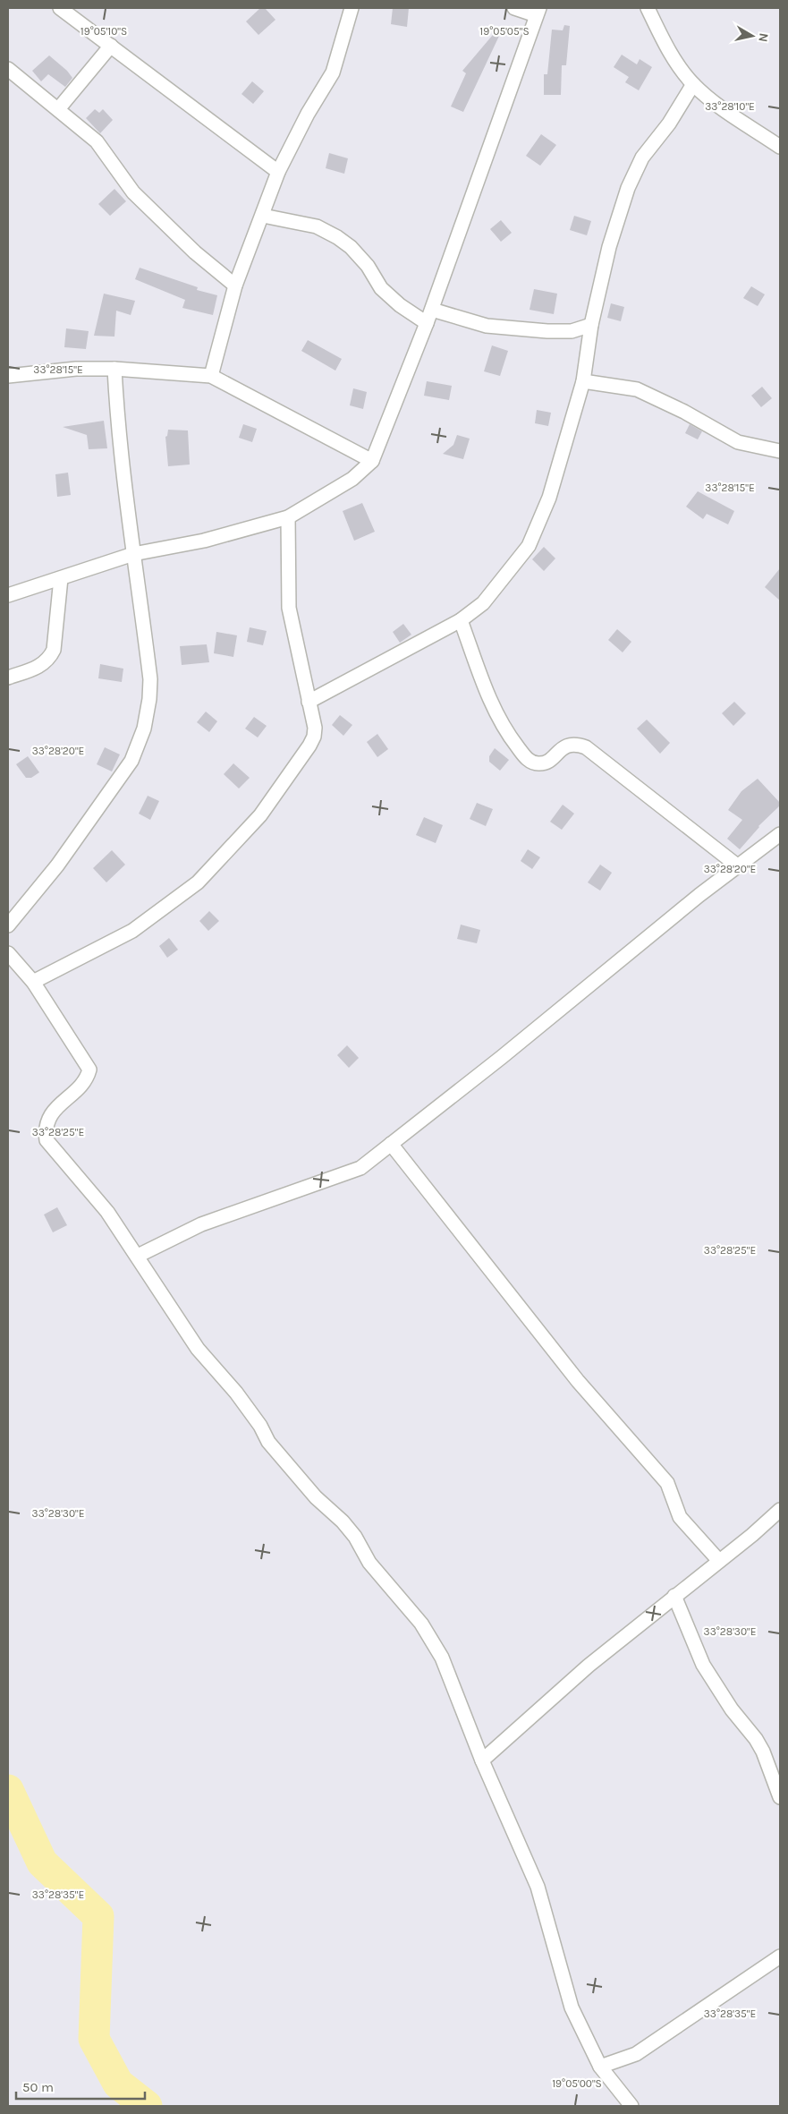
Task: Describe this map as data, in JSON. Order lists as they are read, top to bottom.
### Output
{
  "scale_bar": "50 m",
  "north": "right",
  "coordinates": [
    "19°05'10\"S",
    "19°05'05\"S",
    "33°28'10\"E",
    "33°28'15\"E",
    "33°28'20\"E",
    "33°28'25\"E",
    "33°28'30\"E",
    "33°28'35\"E",
    "19°05'00\"S"
  ]
}
